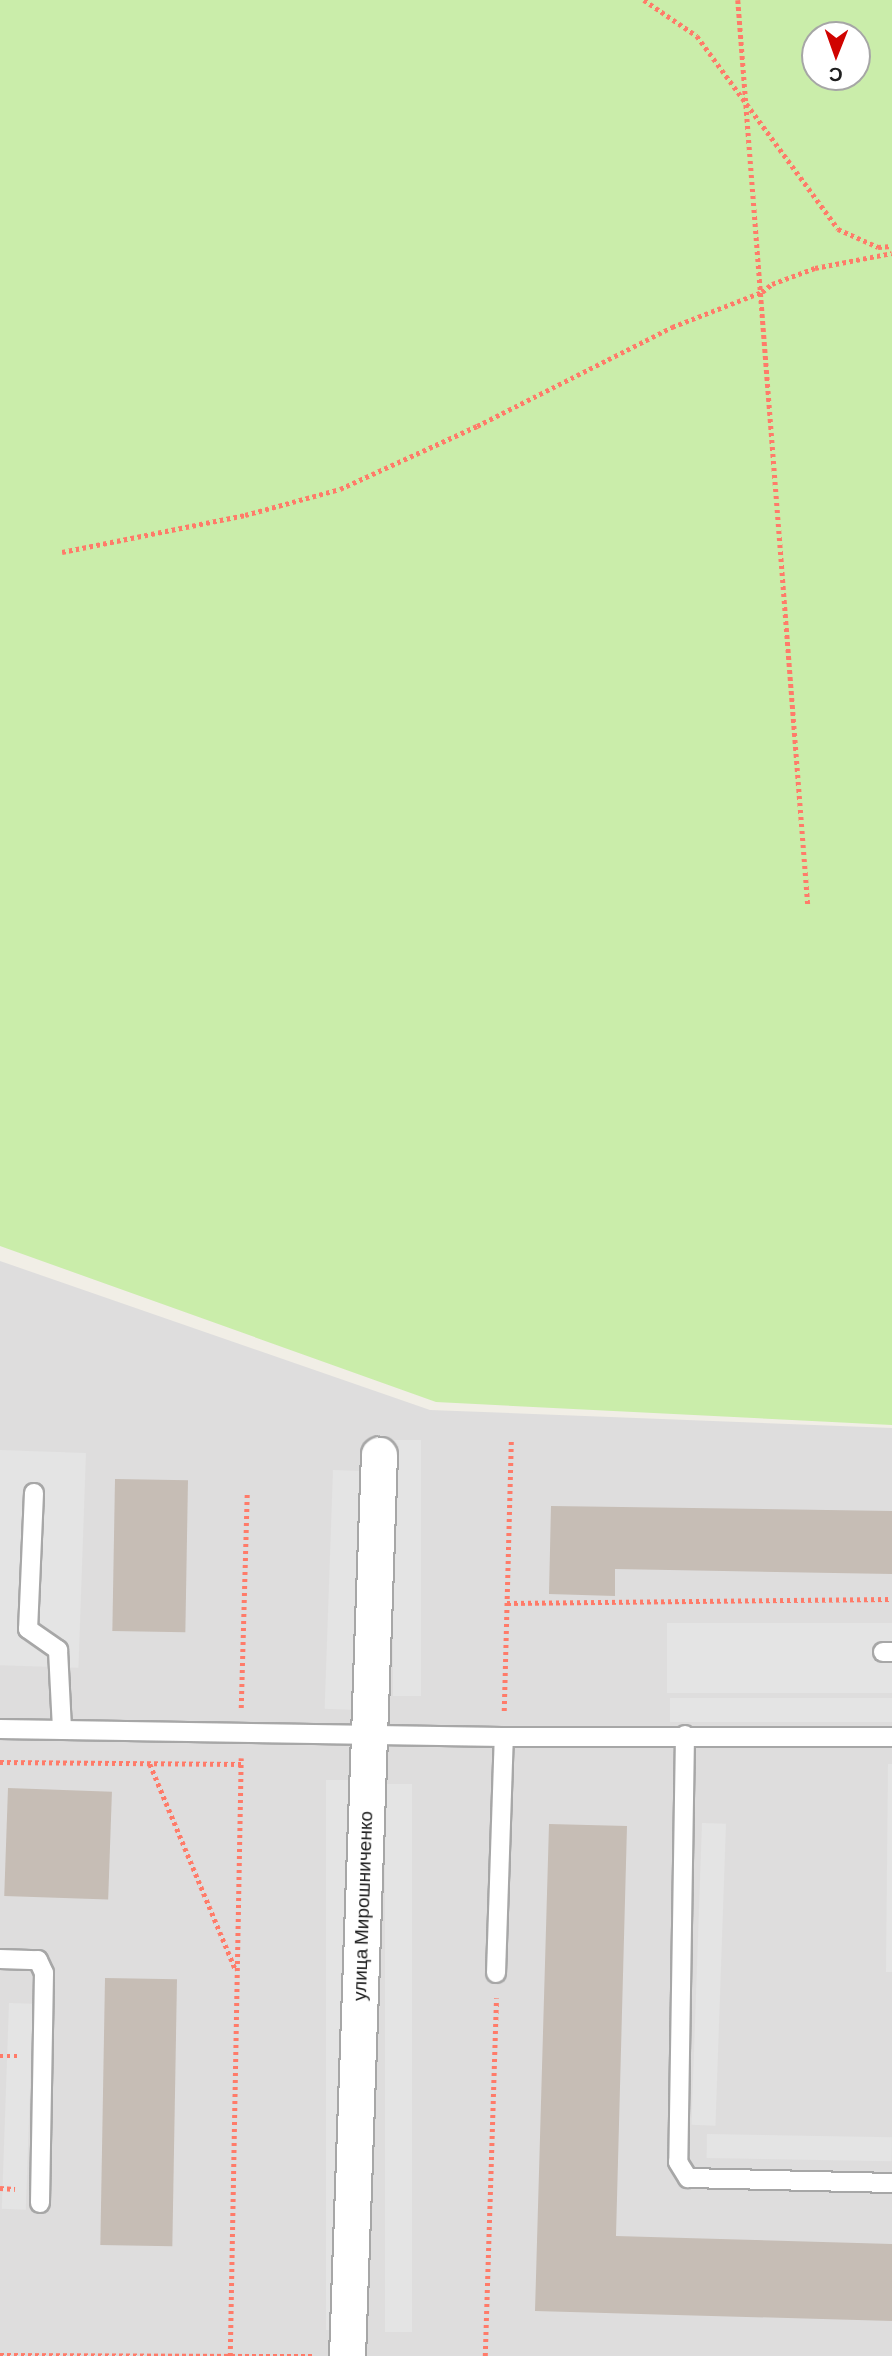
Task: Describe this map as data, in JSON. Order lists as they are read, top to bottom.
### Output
{
  "streets": {
    "street": ["улица Мирошниченко"]
  },
  "north": "bottom"
}
